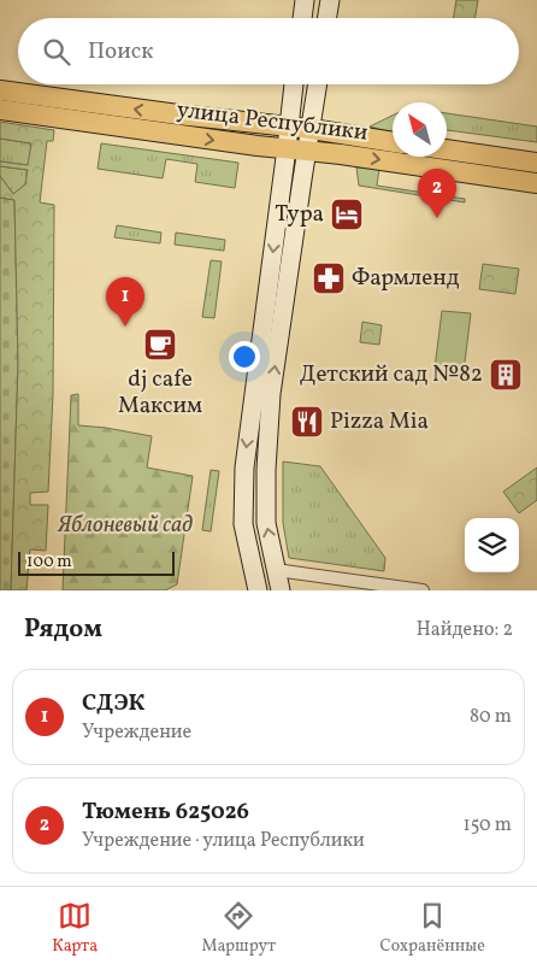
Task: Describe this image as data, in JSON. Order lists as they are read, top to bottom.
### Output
{
  "streets": {
    "main road": ["улица Республики"]
  },
  "parks": ["Яблоневый сад"],
  "places": {
    "hotel": ["Тура"],
    "pharmacy": ["Фармленд"],
    "cafe": ["dj cafe Максим"],
    "building": ["Детский сад №82"],
    "restaurant": ["Pizza Mia"]
  },
  "scale_bar": "100 m",
  "north": "top left",
  "page": {
    "search": "Поиск",
    "pins": ["2", "1"],
    "scale": "100 m",
    "heading": ["Рядом", "Найдено: 2"],
    "list": [
      {
        "mark": "1",
        "name": "СДЭК",
        "note": "Учреждение",
        "value": "80 m"
      },
      {
        "mark": "2",
        "name": "Тюмень 625026",
        "note": "Учреждение · улица Республики",
        "value": "150 m"
      }
    ],
    "nav": ["Карта", "Маршрут", "Сохранённые"]
  }
}
